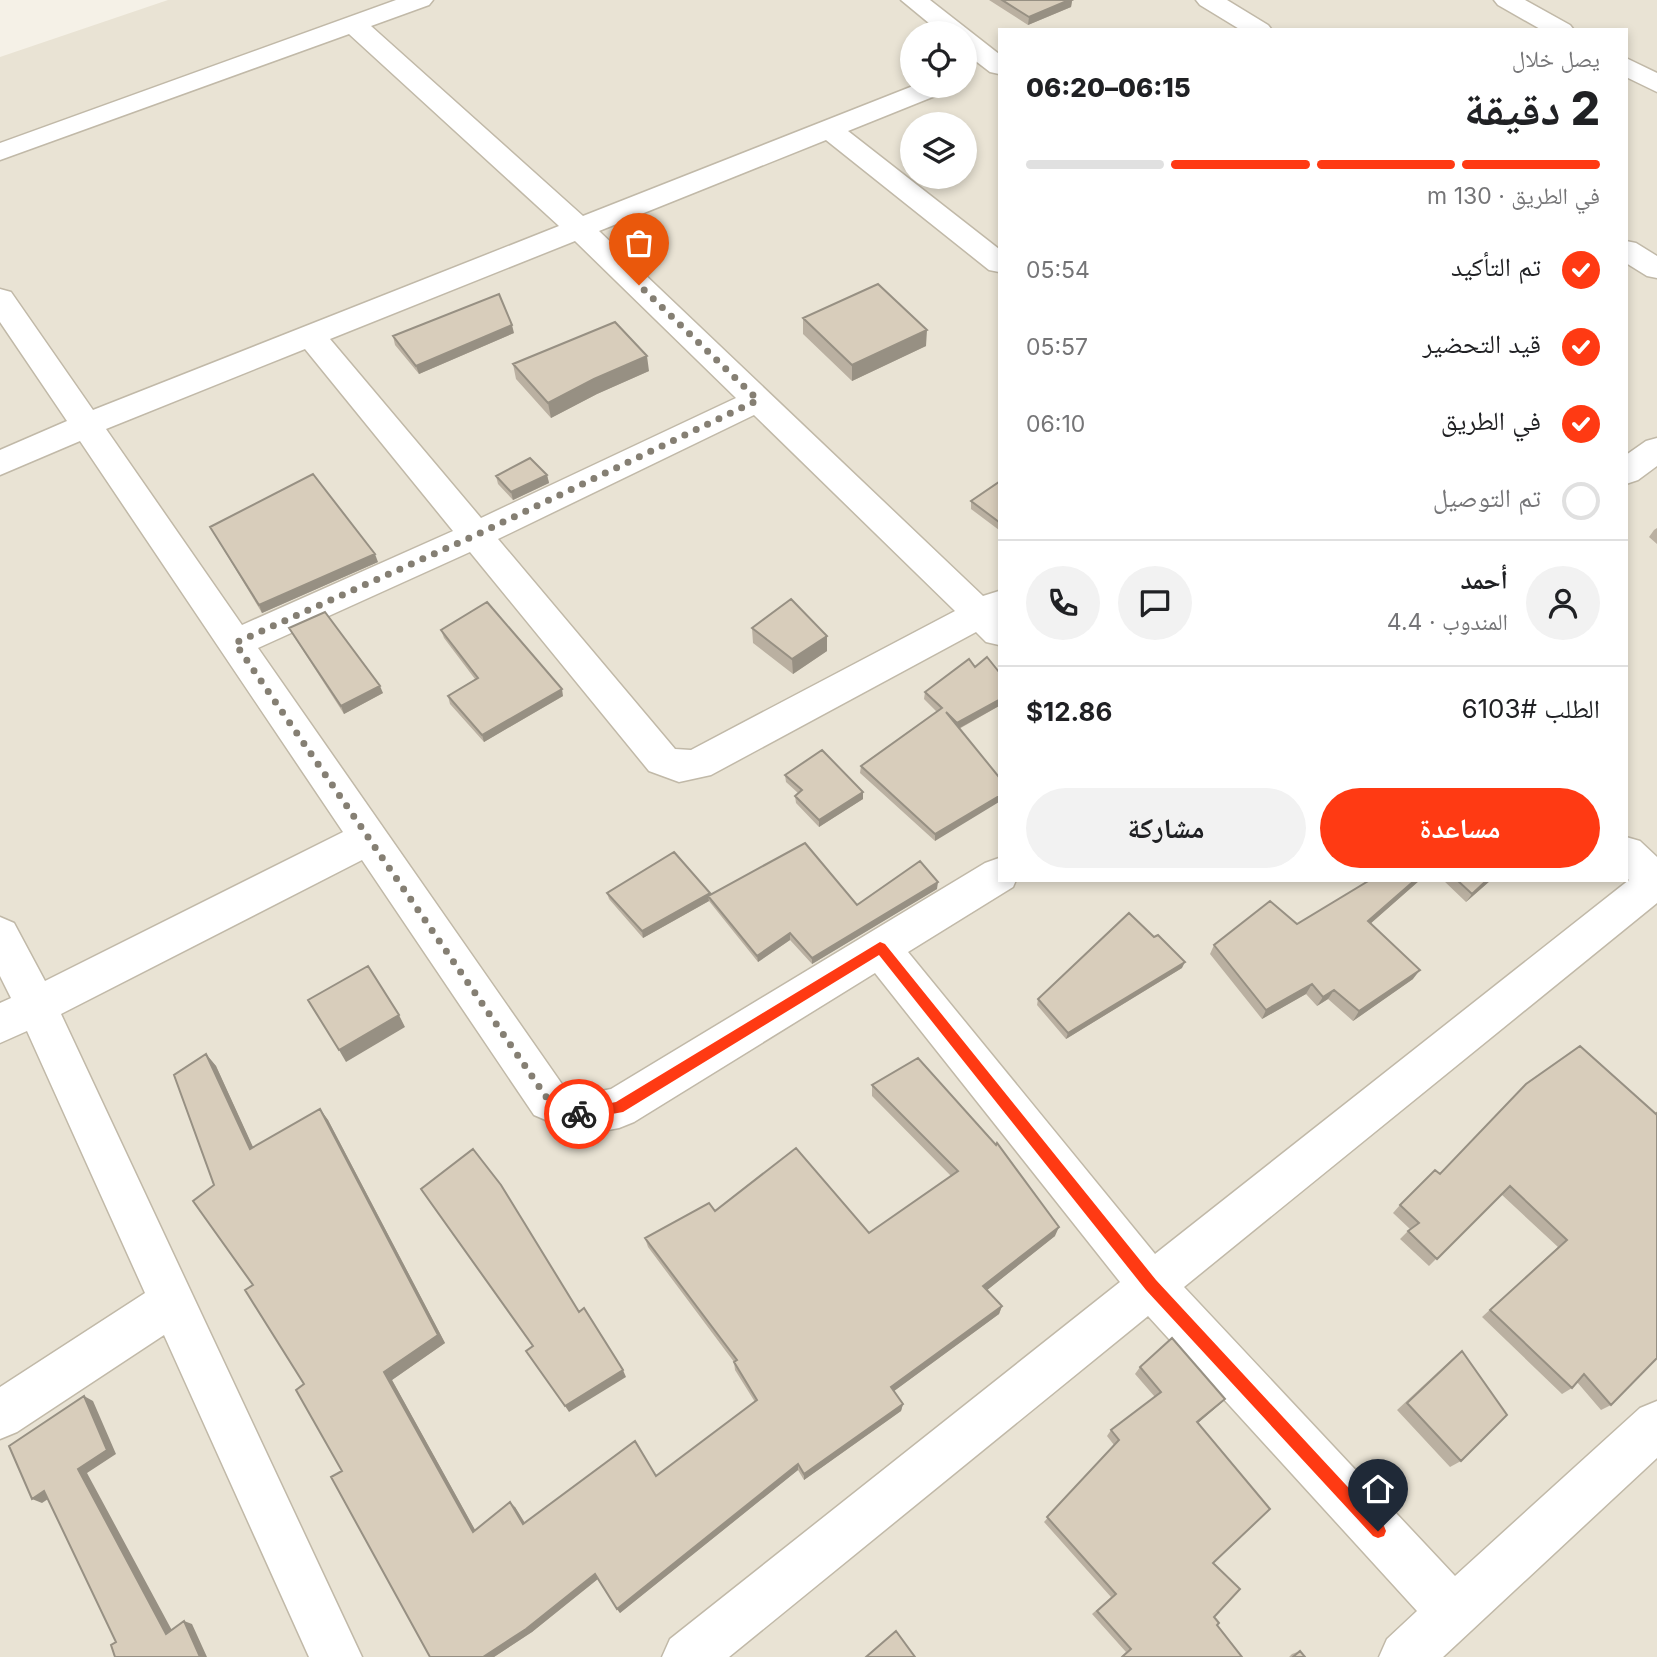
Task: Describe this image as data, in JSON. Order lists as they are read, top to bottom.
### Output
{
  "page": {
    "heading": ["2 دقيقة", "يصل خلال", "06:15–06:20"],
    "panel": [
      "أحمد",
      "المندوب · 4.4",
      "الطلب #6103",
      "$12.86"
    ],
    "bar": "في الطريق · 130 m",
    "list": [
      ["تم التأكيد", "05:54"],
      ["قيد التحضير", "05:57"],
      ["في الطريق", "06:10"],
      "تم التوصيل"
    ],
    "buttons": ["مساعدة", "مشاركة"]
  }
}
